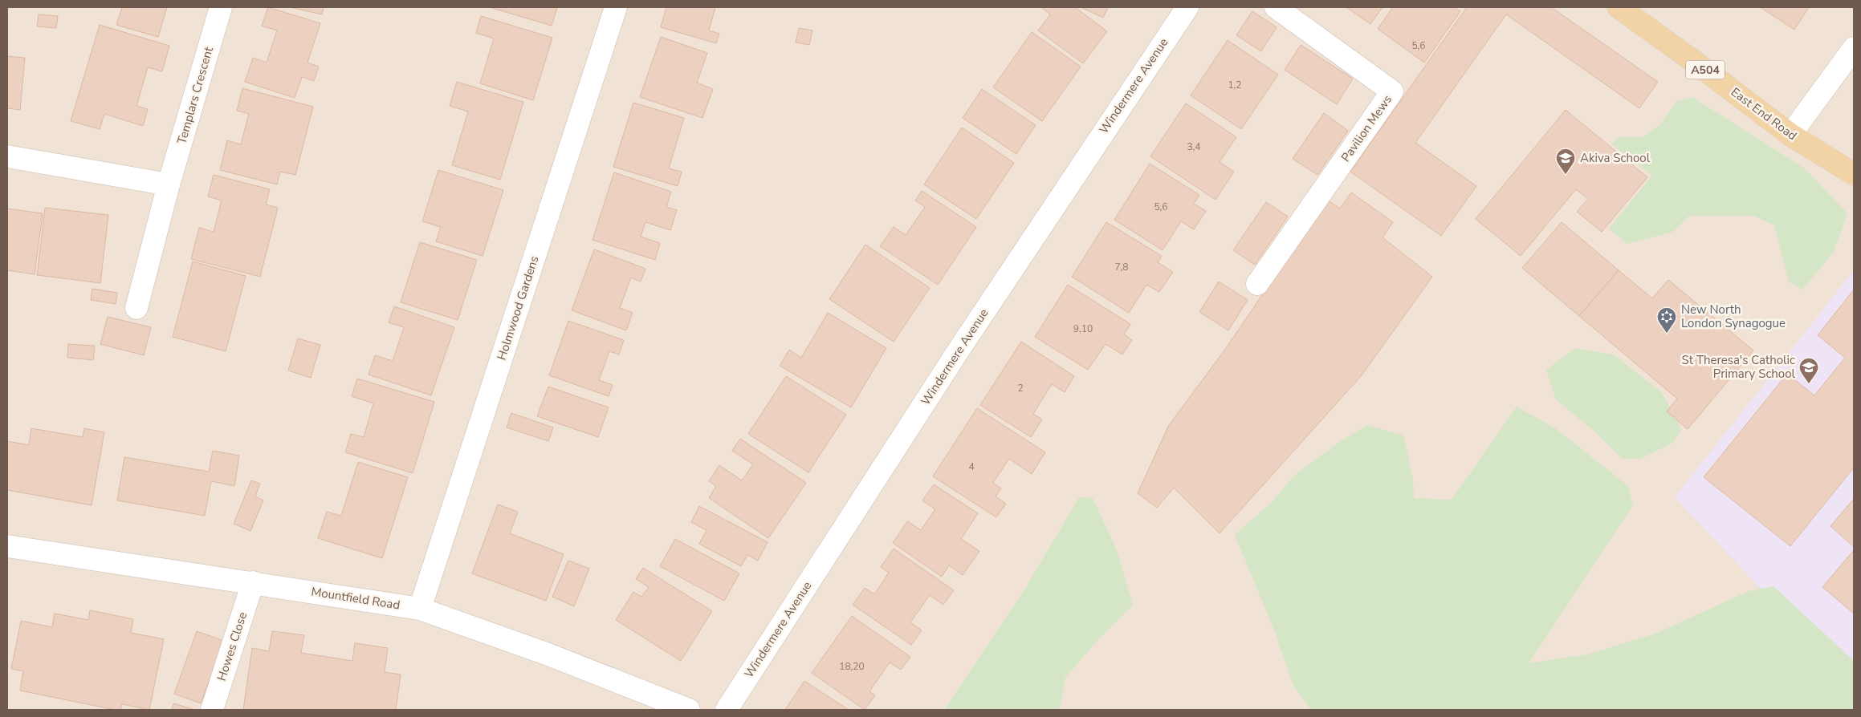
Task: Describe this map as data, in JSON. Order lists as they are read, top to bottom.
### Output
{
  "streets": {
    "main road": ["A504", "East End Road"],
    "street": [
      "Windermere Avenue",
      "Templars Crescent",
      "Pavilion Mews",
      "Holmwood Gardens",
      "Mountfield Road",
      "Howes Close"
    ]
  },
  "crossings": [
    ["Holmwood Gardens", "Mountfield Road"],
    ["Mountfield Road", "Howes Close"]
  ],
  "places": {
    "school or university": ["Akiva School", "St Theresa's Catholic Primary School"],
    "synagogue": ["New North London Synagogue"]
  },
  "house_numbers": [
    "5,6",
    "1,2",
    "3,4",
    "5,6",
    "7,8",
    "9,10",
    "2",
    "4",
    "18,20"
  ]
}
